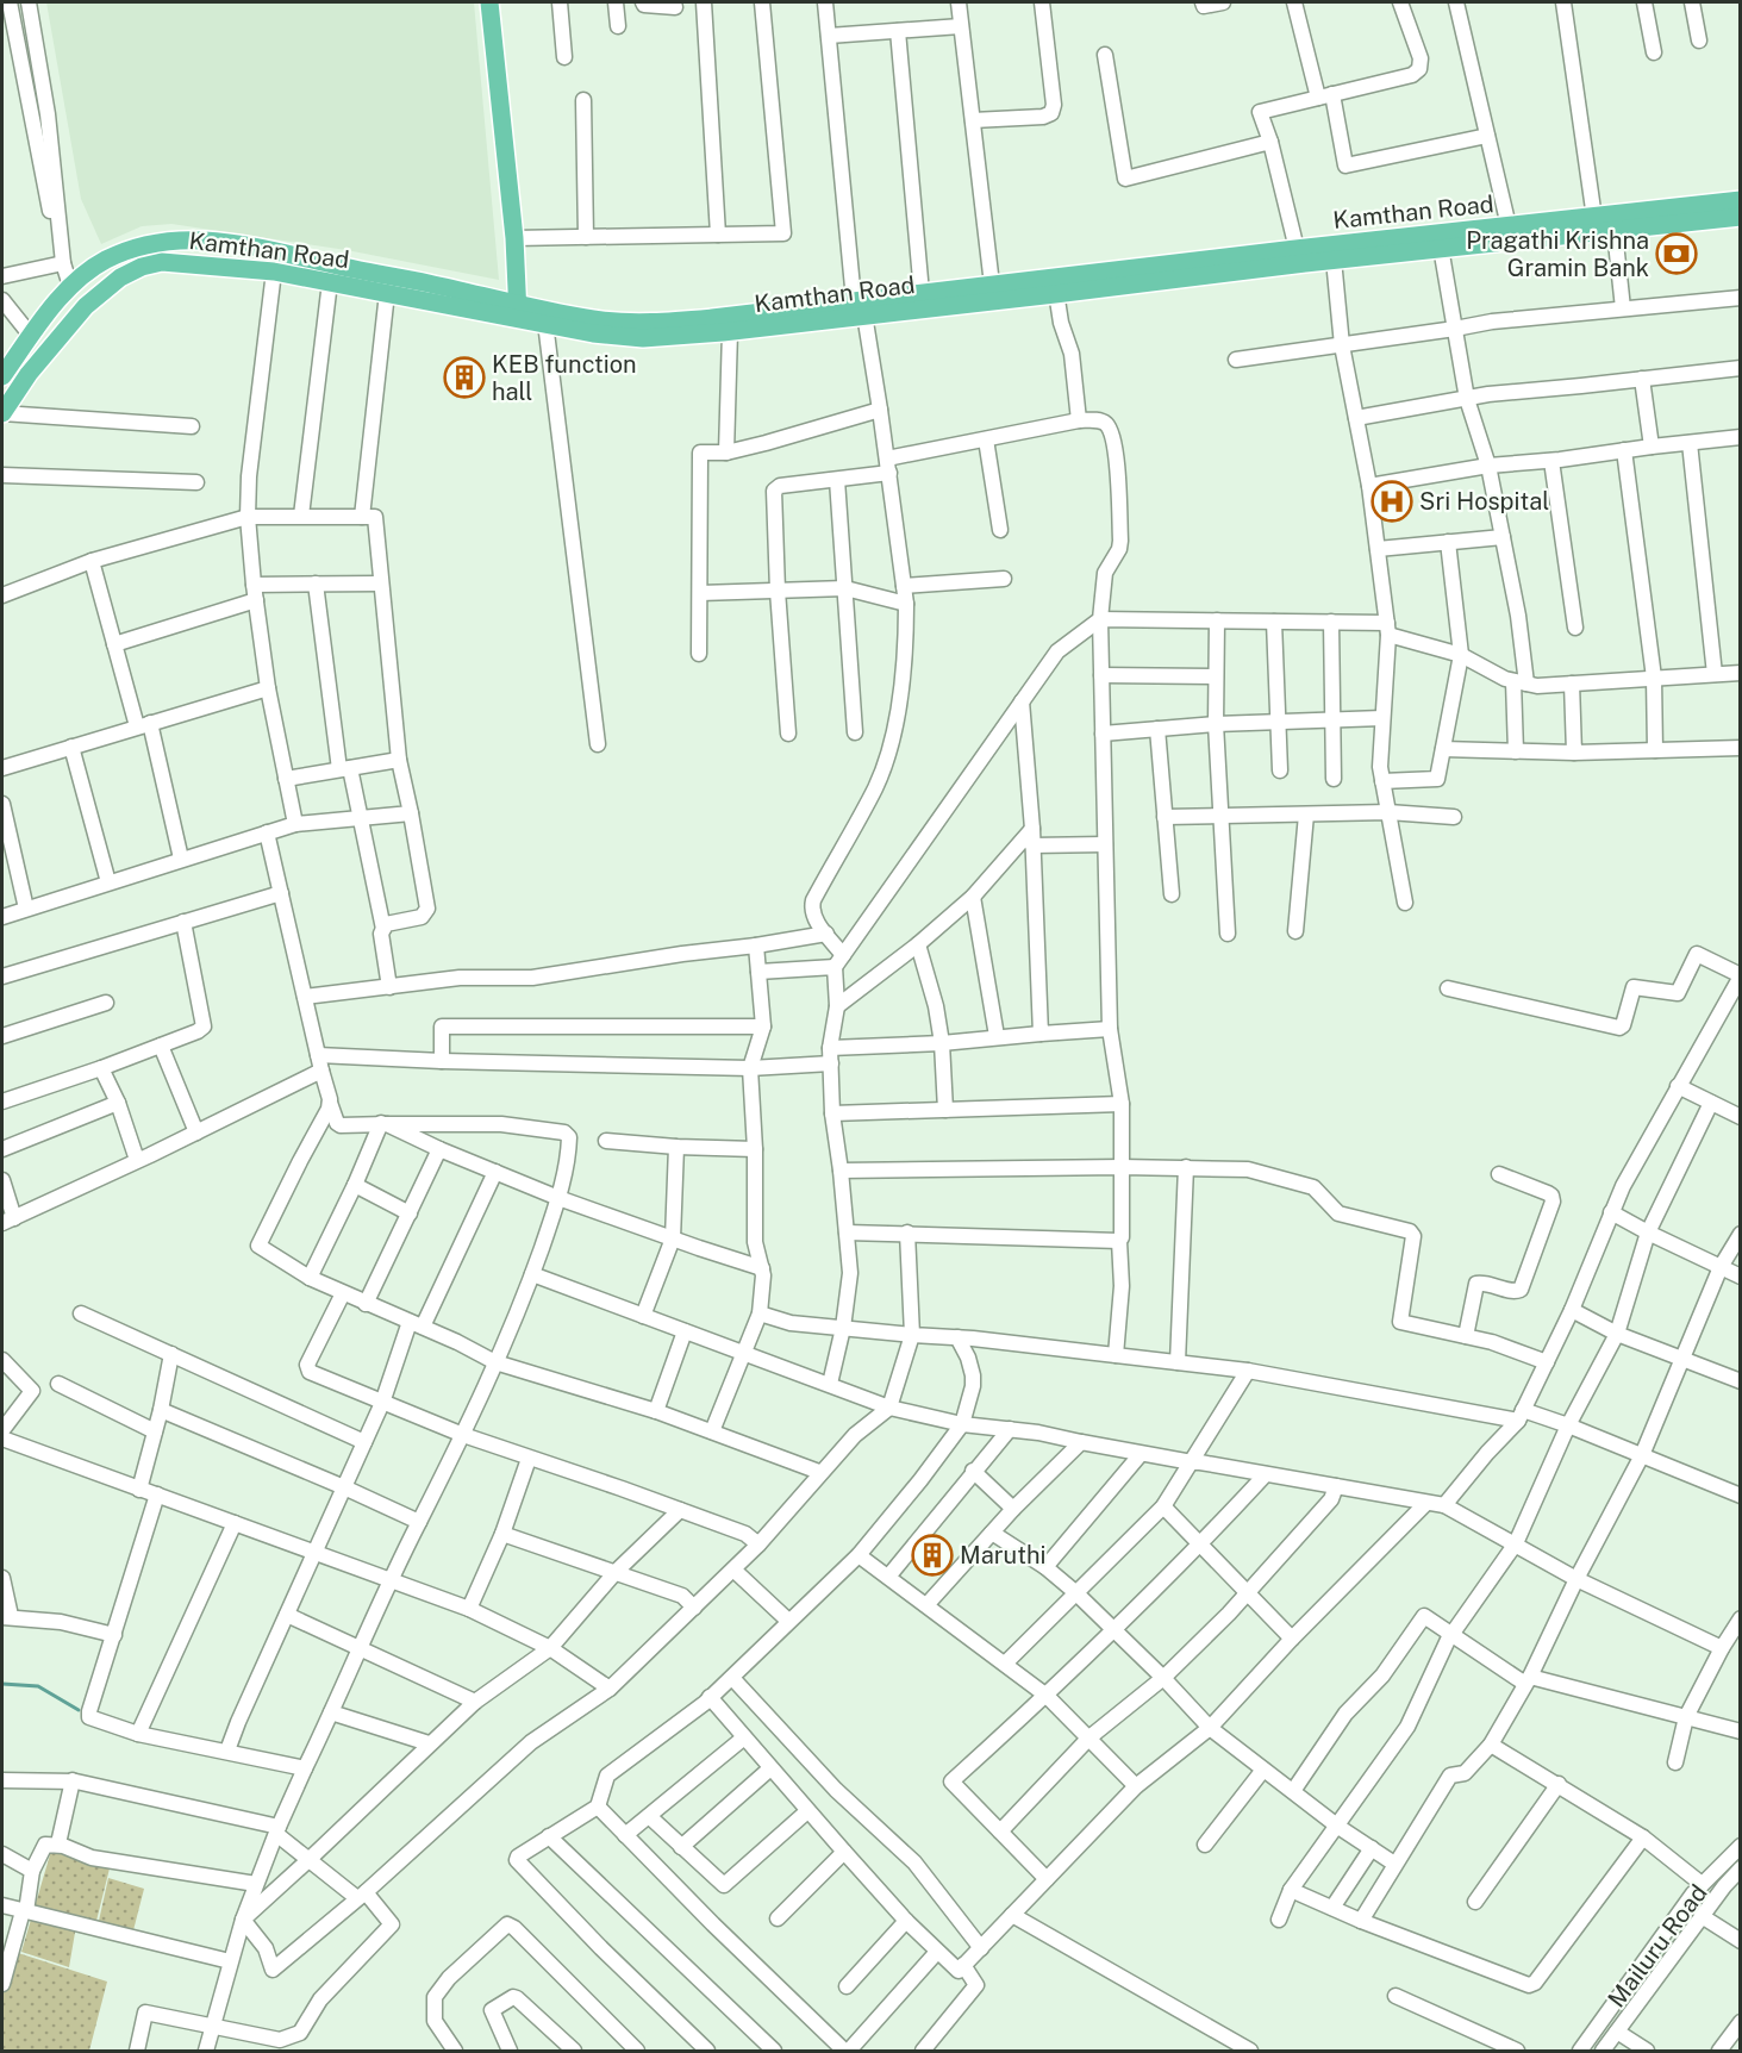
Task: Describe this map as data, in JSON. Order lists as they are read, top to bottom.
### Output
{
  "streets": {
    "main road": ["Kamthan Road"],
    "street": ["Mailuru Road"]
  },
  "places": {
    "bank": ["Pragathi Krishna Gramin Bank"],
    "building": ["KEB function hall", "Maruthi"],
    "hospital": ["Sri Hospital"]
  }
}
